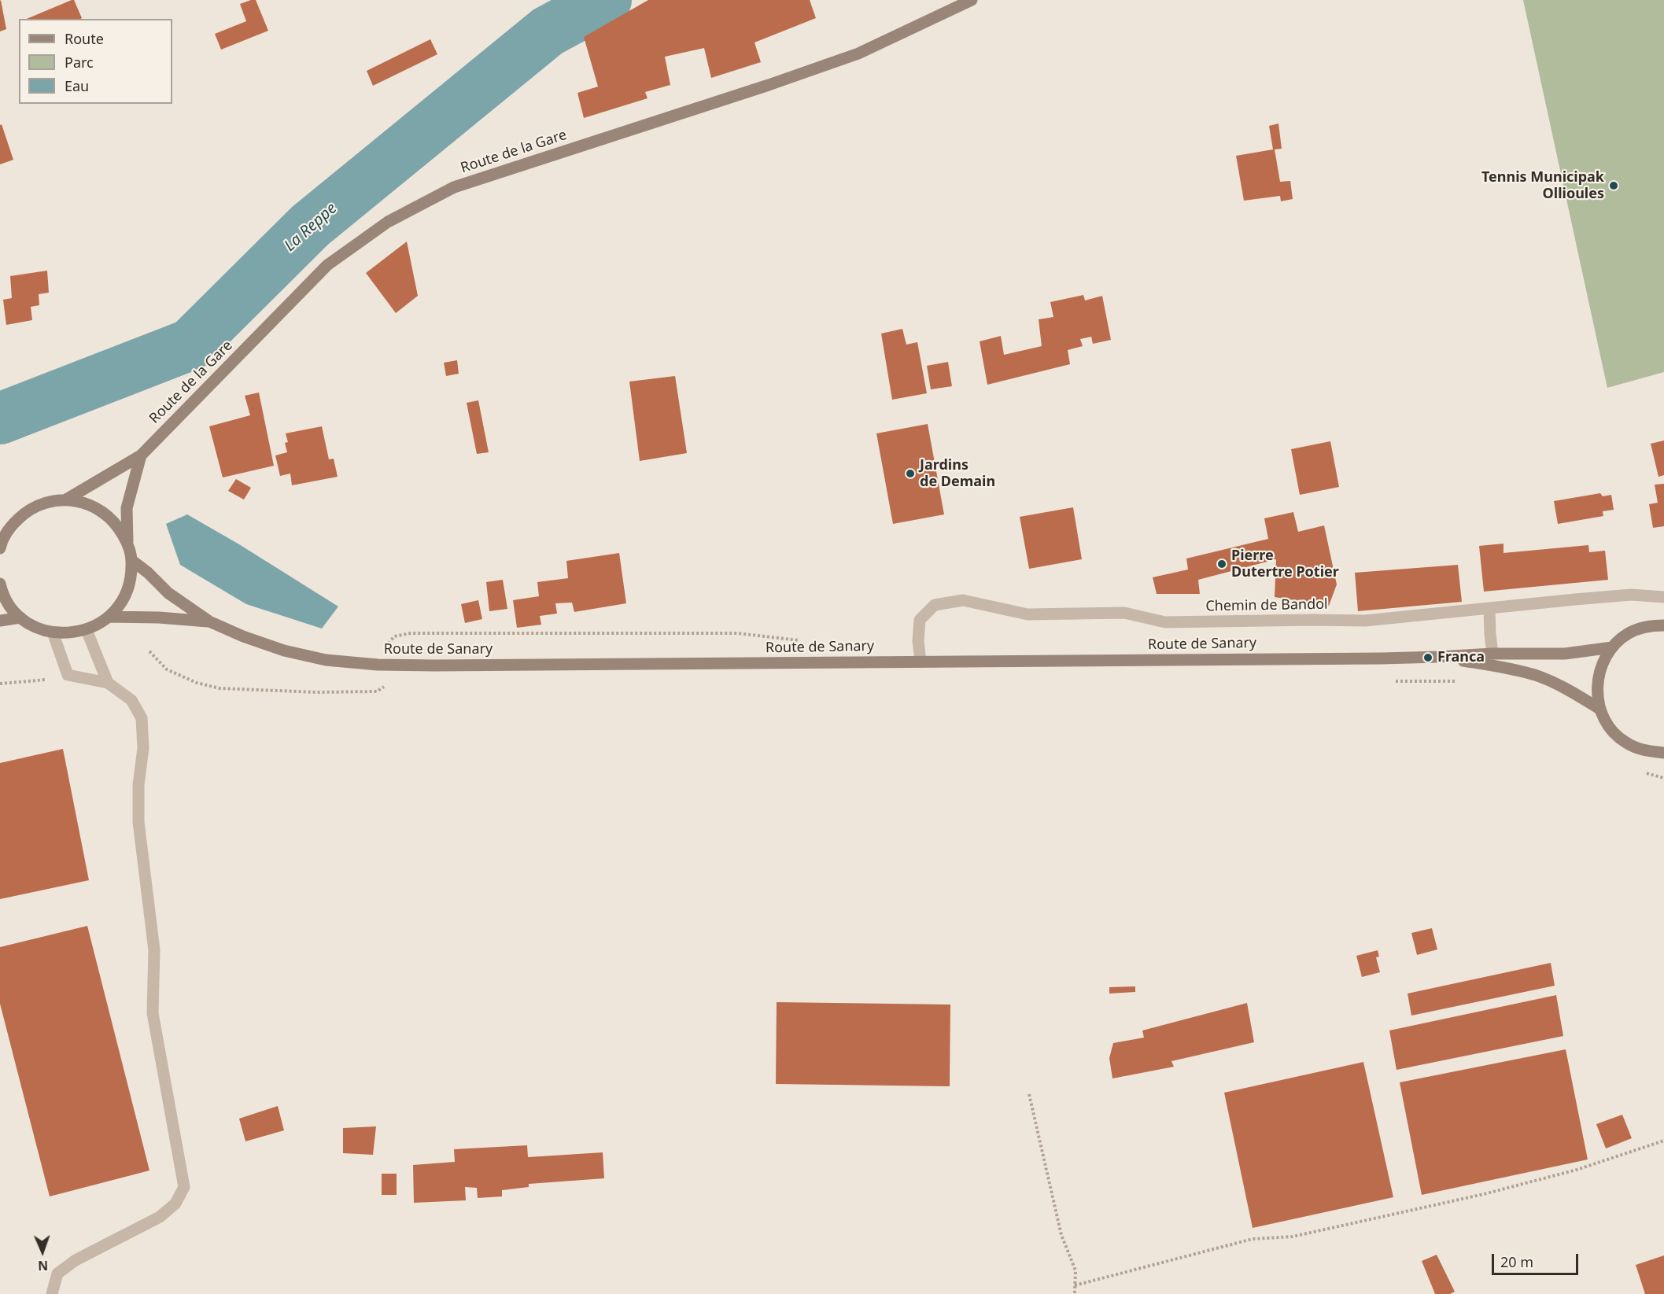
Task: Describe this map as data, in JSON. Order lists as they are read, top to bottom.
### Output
{
  "streets": {
    "main road": ["Route de la Gare", "Route de Sanary"],
    "lane": ["Chemin de Bandol"]
  },
  "crossings": [
    ["Chemin de Bandol", "Route de Sanary"]
  ],
  "water": ["La Reppe"],
  "places": [
    "Tennis Municipak Ollioules",
    "Jardins de Demain",
    "Pierre Dutertre Potier",
    "Franca"
  ],
  "legend": ["Route", "Parc", "Eau"],
  "scale_bar": "20 m",
  "north": "bottom"
}
